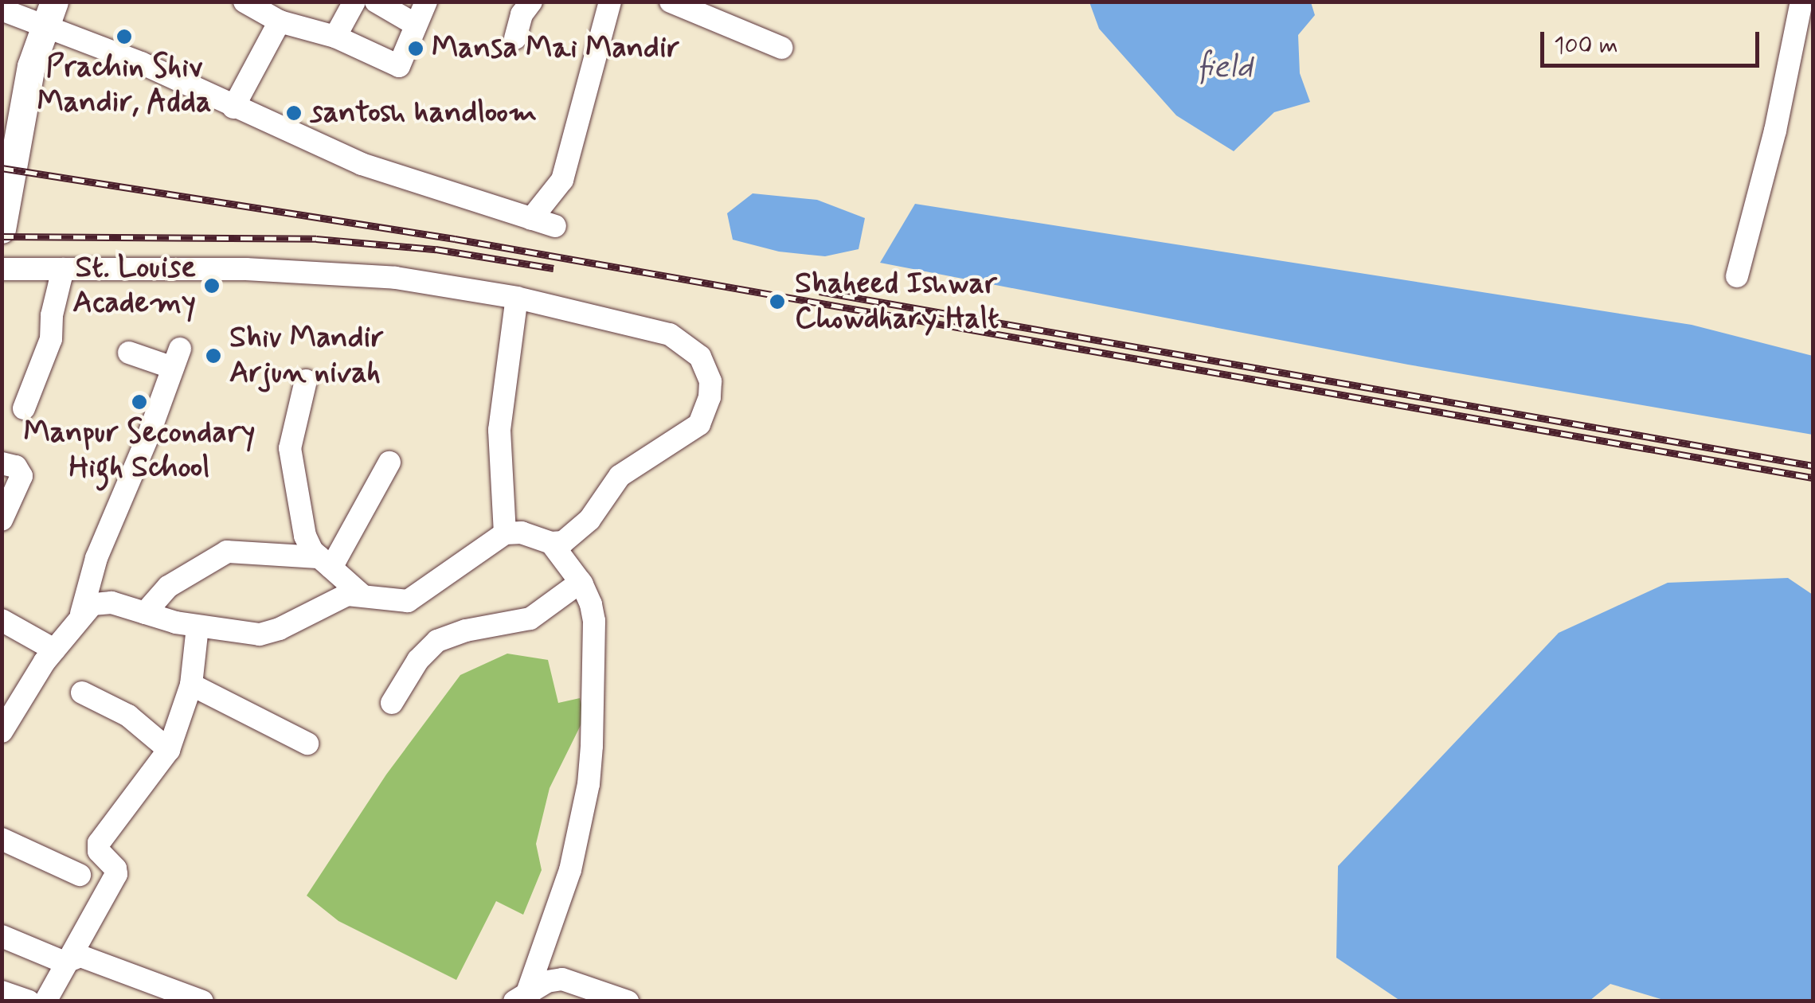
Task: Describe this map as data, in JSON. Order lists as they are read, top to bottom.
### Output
{
  "water": ["field"],
  "places": [
    "Prachin Shiv Mandir, Adda",
    "Mansa Mai Mandir",
    "santosh handloom",
    "St. Louise Academy",
    "Shaheed Ishwar Chowdhary Halt",
    "Shiv Mandir Arjun nivah",
    "Manpur Secondary High School"
  ],
  "scale_bar": "100 m"
}
